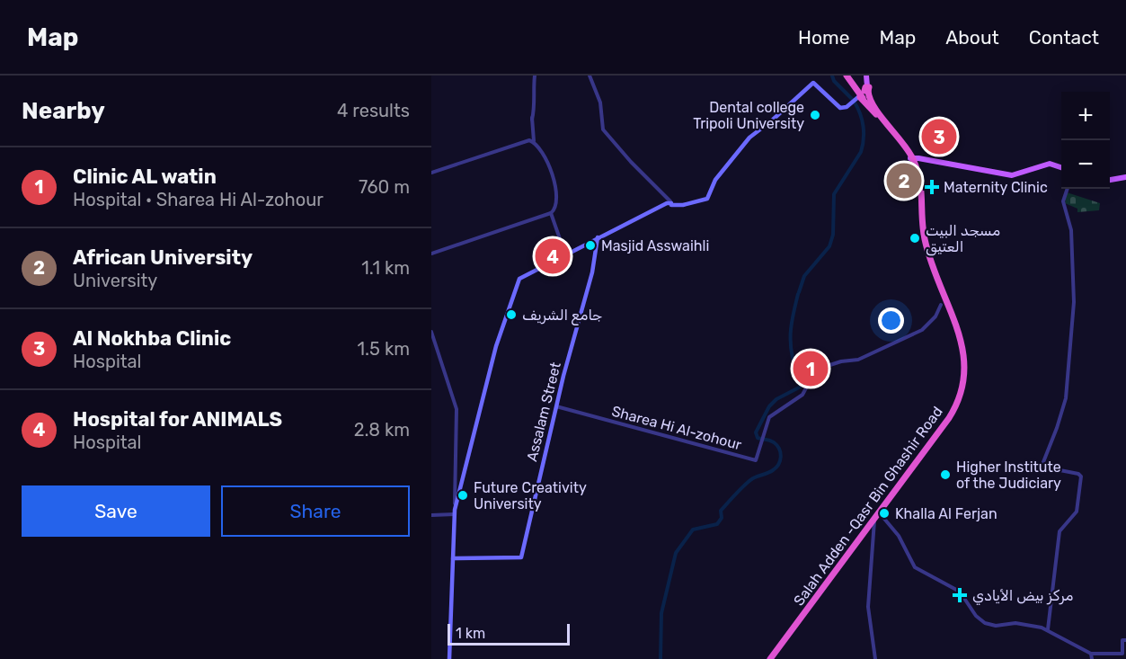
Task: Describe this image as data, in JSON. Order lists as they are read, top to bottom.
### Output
{
  "streets": {
    "highway": ["Salah Adden -Qasr Bin Ghashir Road"],
    "main road": ["Assalam Street"],
    "street": ["Sharea Hi Al-zohour"]
  },
  "crossings": [
    ["Assalam Street", "Sharea Hi Al-zohour"]
  ],
  "places": {
    "other": [
      "Dental college Tripoli University",
      "مسجد البيت العتيق",
      "Masjid Asswaihli",
      "جامع الشريف",
      "Higher Institute of the Judiciary",
      "Future Creativity University",
      "Khalla Al Ferjan"
    ],
    "health": ["Maternity Clinic", "مركز بيض الأيادي"]
  },
  "scale_bar": "1 km",
  "page": {
    "header": "Map",
    "nav": [
      "Home",
      "Map",
      "About",
      "Contact"
    ],
    "heading": ["Nearby", "4 results"],
    "map_buttons": ["+", "−"],
    "pins": [
      "3",
      "2",
      "4",
      "1"
    ],
    "list": [
      {
        "mark": "1",
        "name": "Clinic AL watin",
        "note": "Hospital · Sharea Hi Al-zohour",
        "value": "760 m"
      },
      {
        "mark": "2",
        "name": "African University",
        "note": "University",
        "value": "1.1 km"
      },
      {
        "mark": "3",
        "name": "Al Nokhba Clinic",
        "note": "Hospital",
        "value": "1.5 km"
      },
      {
        "mark": "4",
        "name": "Hospital for ANIMALS",
        "note": "Hospital",
        "value": "2.8 km"
      }
    ],
    "buttons": ["Save", "Share"],
    "scale": "1 km"
  }
}
